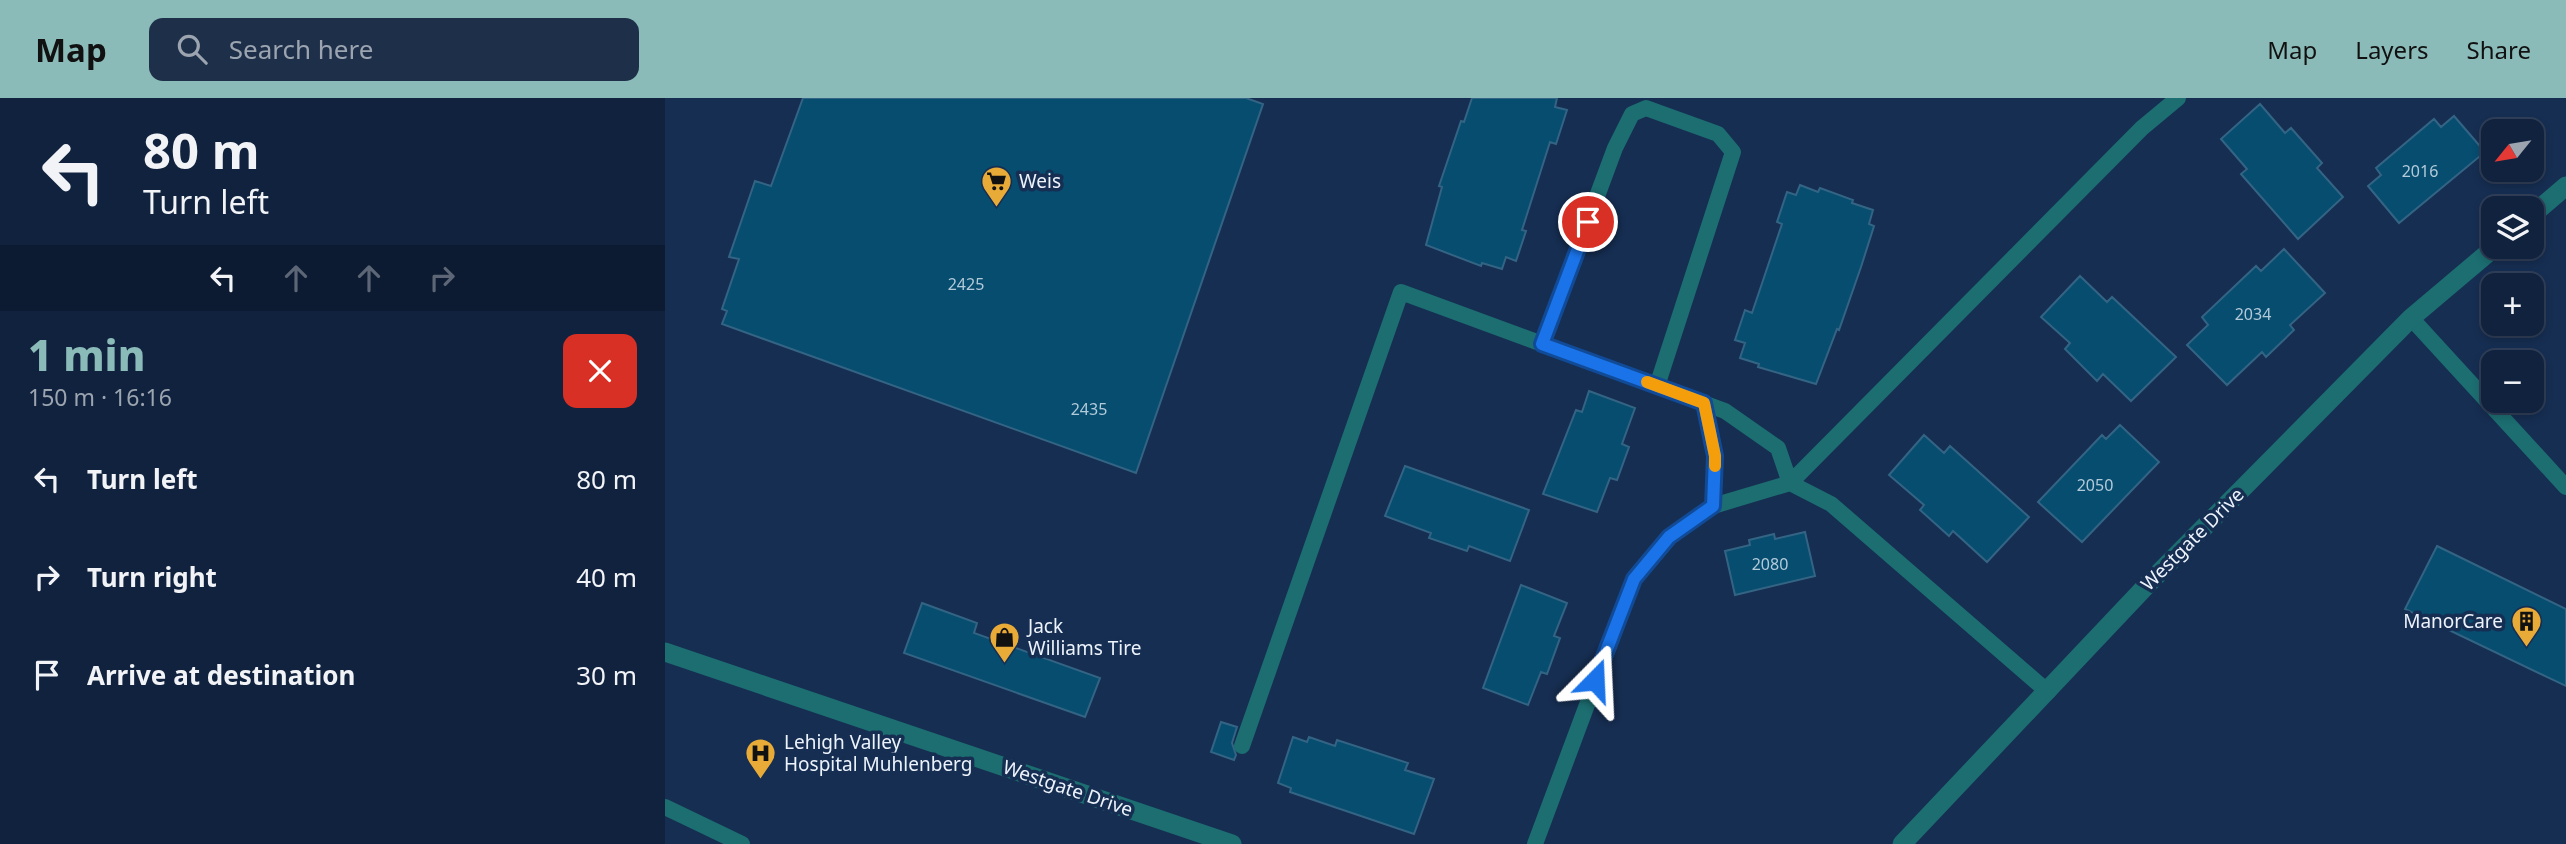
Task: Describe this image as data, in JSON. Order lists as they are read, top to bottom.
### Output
{
  "streets": {
    "street": ["Westgate Drive"]
  },
  "places": {
    "supermarket": ["Weis"],
    "building": ["ManorCare"],
    "shop": ["Jack Williams Tire"],
    "hospital": ["Lehigh Valley Hospital Muhlenberg"]
  },
  "house_numbers": [
    "2016",
    "2425",
    "2034",
    "2435",
    "2050",
    "2080"
  ],
  "north": "bottom left",
  "page": {
    "header": "Map",
    "search": "Search here",
    "nav": ["Map", "Layers", "Share"],
    "turn": ["80 m", "Turn left"],
    "map_buttons": ["+", "−"],
    "heading": ["1 min", "150 m · 16:16"],
    "list": [
      {
        "name": "Turn left",
        "value": "80 m"
      },
      {
        "name": "Turn right",
        "value": "40 m"
      },
      {
        "name": "Arrive at destination",
        "value": "30 m"
      }
    ]
  }
}
